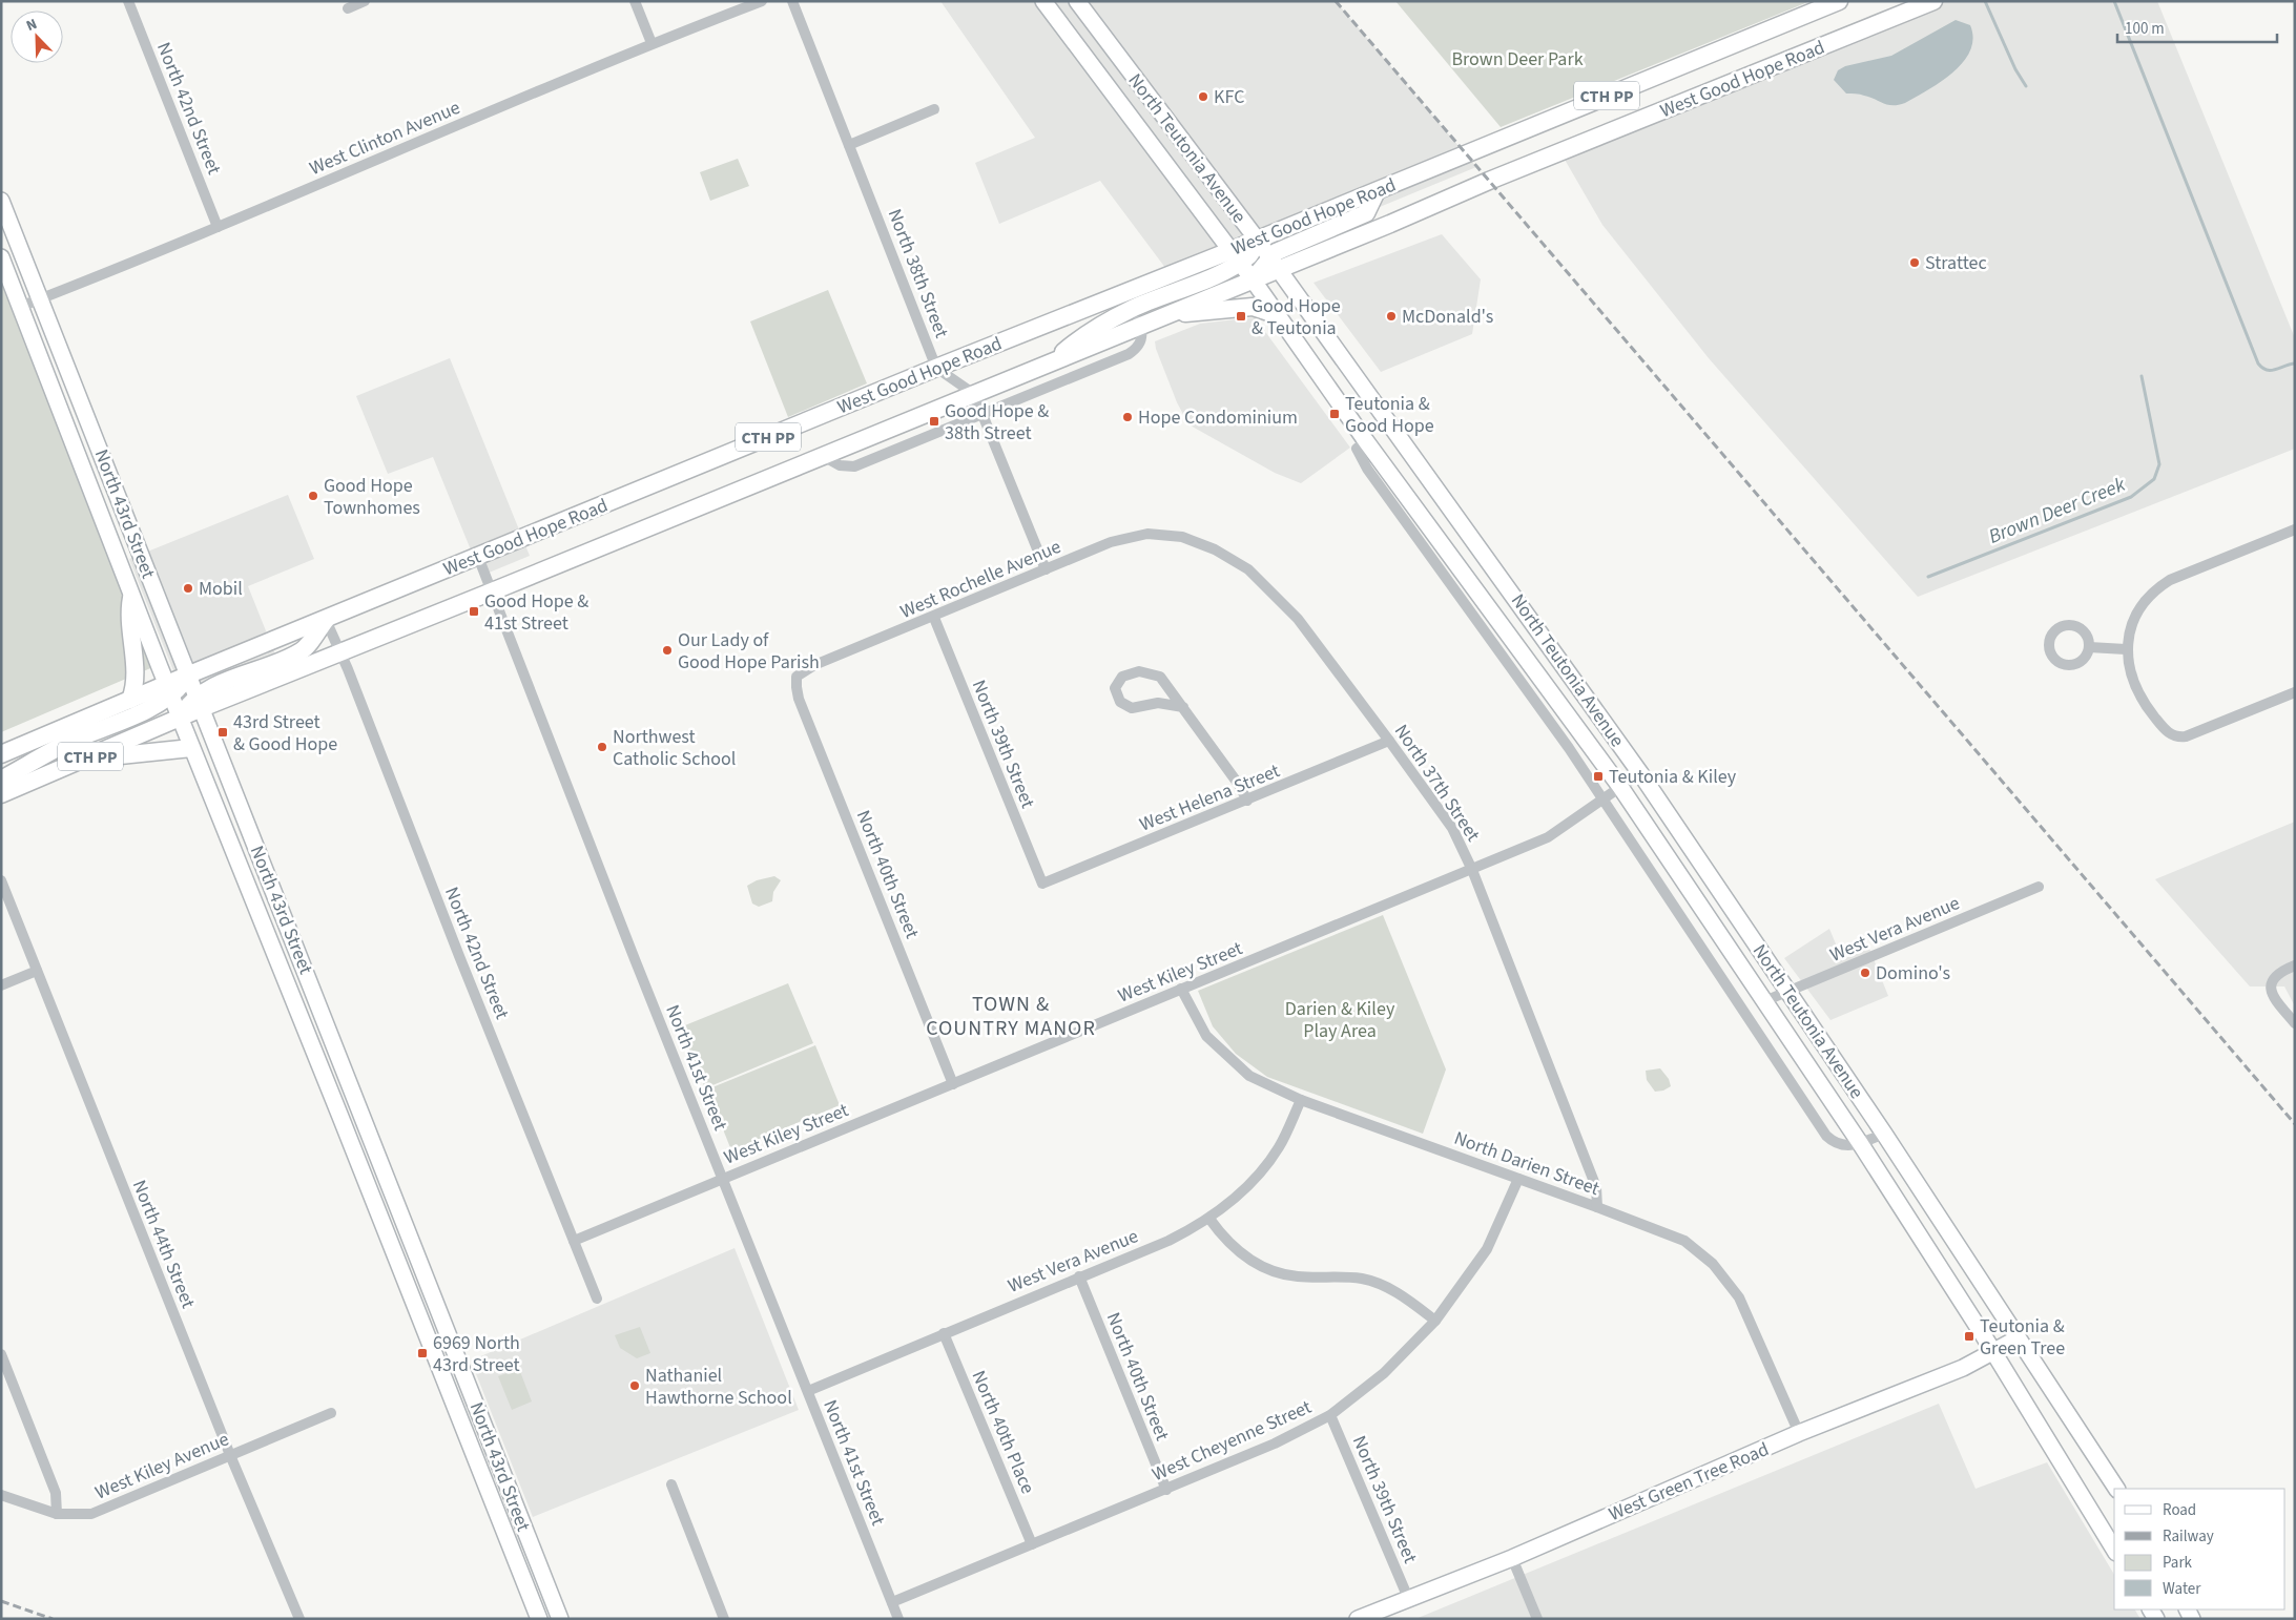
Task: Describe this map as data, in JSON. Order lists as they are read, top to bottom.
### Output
{
  "streets": {
    "main road": [
      "West Good Hope Road",
      "CTH PP",
      "North Teutonia Avenue",
      "North 43rd Street",
      "West Green Tree Road"
    ],
    "street": [
      "North 42nd Street",
      "West Clinton Avenue",
      "North 38th Street",
      "West Rochelle Avenue",
      "North 39th Street",
      "North 37th Street",
      "West Helena Street",
      "North 40th Street",
      "West Vera Avenue",
      "West Kiley Street",
      "North 41st Street",
      "North Darien Street",
      "North 44th Street",
      "North 40th Place",
      "West Cheyenne Street",
      "West Kiley Avenue"
    ]
  },
  "crossings": [
    ["West Good Hope Road", "North 42nd Street"],
    ["West Good Hope Road", "North Teutonia Avenue"],
    ["West Good Hope Road", "North 38th Street"],
    ["West Good Hope Road", "North 43rd Street"],
    ["West Good Hope Road", "North 41st Street"],
    ["CTH PP", "North 43rd Street"],
    ["North 42nd Street", "West Clinton Avenue"],
    ["North 42nd Street", "West Kiley Street"],
    ["West Clinton Avenue", "North 43rd Street"],
    ["North Teutonia Avenue", "West Vera Avenue"],
    ["North Teutonia Avenue", "West Kiley Street"],
    ["North Teutonia Avenue", "West Green Tree Road"],
    ["West Rochelle Avenue", "North 39th Street"],
    ["West Rochelle Avenue", "North 37th Street"],
    ["West Rochelle Avenue", "North 40th Street"],
    ["North 39th Street", "West Helena Street"],
    ["North 39th Street", "West Cheyenne Street"],
    ["North 39th Street", "West Green Tree Road"],
    ["North 37th Street", "West Helena Street"],
    ["North 37th Street", "West Kiley Street"],
    ["North 37th Street", "North Darien Street"],
    ["North 40th Street", "West Vera Avenue"],
    ["North 40th Street", "West Kiley Street"],
    ["North 40th Street", "West Cheyenne Street"],
    ["West Vera Avenue", "North 41st Street"],
    ["West Vera Avenue", "North Darien Street"],
    ["West Vera Avenue", "North 40th Place"],
    ["West Kiley Street", "North 41st Street"],
    ["West Kiley Street", "North Darien Street"],
    ["North 41st Street", "West Cheyenne Street"],
    ["North Darien Street", "West Cheyenne Street"],
    ["North Darien Street", "West Green Tree Road"],
    ["North 44th Street", "West Kiley Avenue"],
    ["North 40th Place", "West Cheyenne Street"]
  ],
  "districts": ["TOWN & COUNTRY MANOR"],
  "water": ["Brown Deer Creek"],
  "parks": ["Brown Deer Park", "Darien & Kiley Play Area"],
  "places": {
    "other": [
      "KFC",
      "Strattec",
      "McDonald's",
      "Hope Condominium",
      "Good Hope Townhomes",
      "Mobil",
      "Our Lady of Good Hope Parish",
      "Northwest Catholic School",
      "Domino's",
      "Nathaniel Hawthorne School"
    ],
    "transit": [
      "Good Hope & Teutonia",
      "Teutonia & Good Hope",
      "Good Hope & 38th Street",
      "Good Hope & 41st Street",
      "43rd Street & Good Hope",
      "Teutonia & Kiley",
      "Teutonia & Green Tree",
      "6969 North 43rd Street"
    ]
  },
  "legend": [
    "Road",
    "Railway",
    "Park",
    "Water"
  ],
  "scale_bar": "100 m",
  "north": "top left"
}
